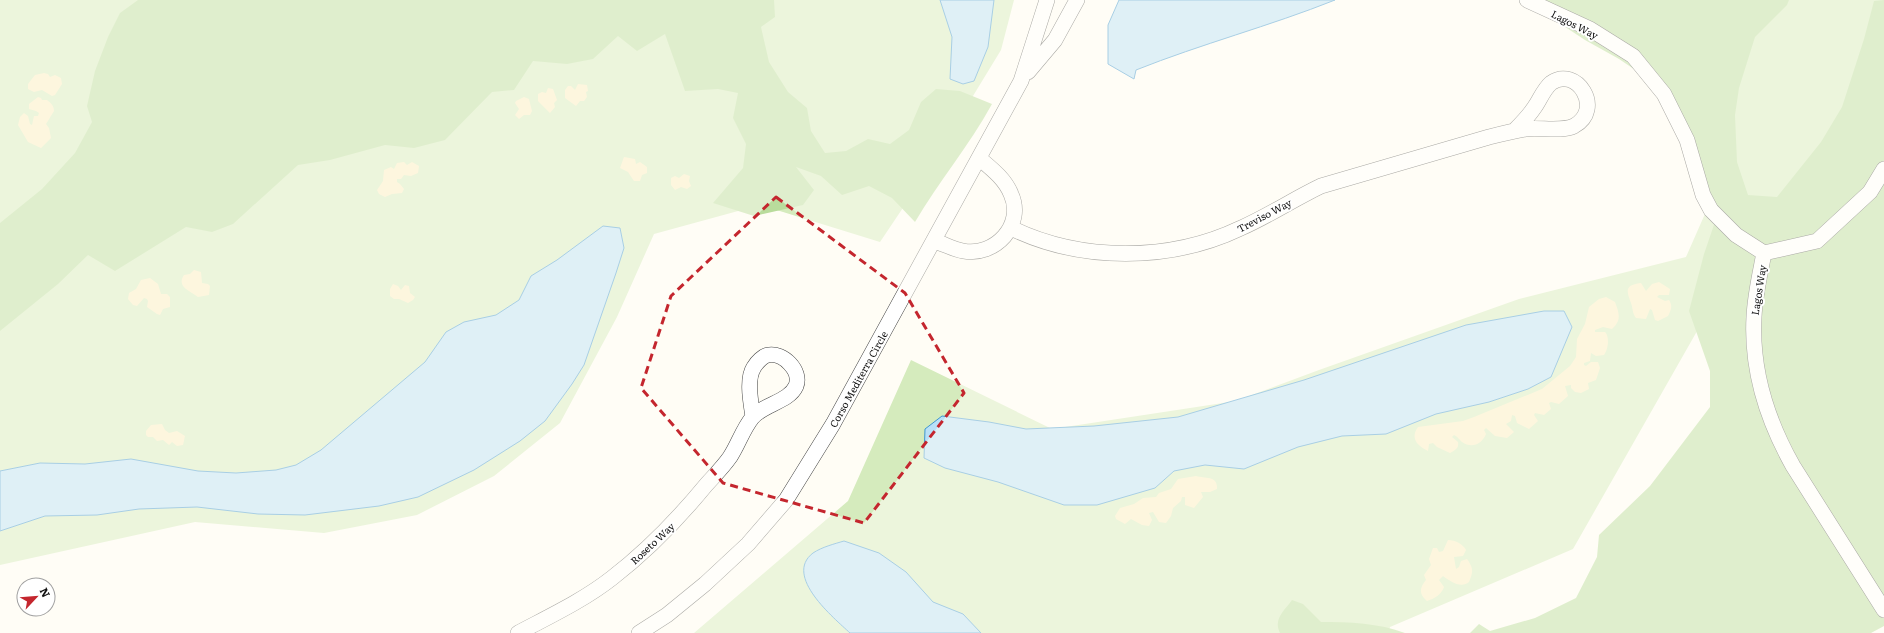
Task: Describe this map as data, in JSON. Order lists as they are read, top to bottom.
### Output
{
  "streets": {
    "street": [
      "Lagos Way",
      "Treviso Way",
      "Corso Mediterra Circle",
      "Roseto Way"
    ]
  },
  "north": "top right"
}
